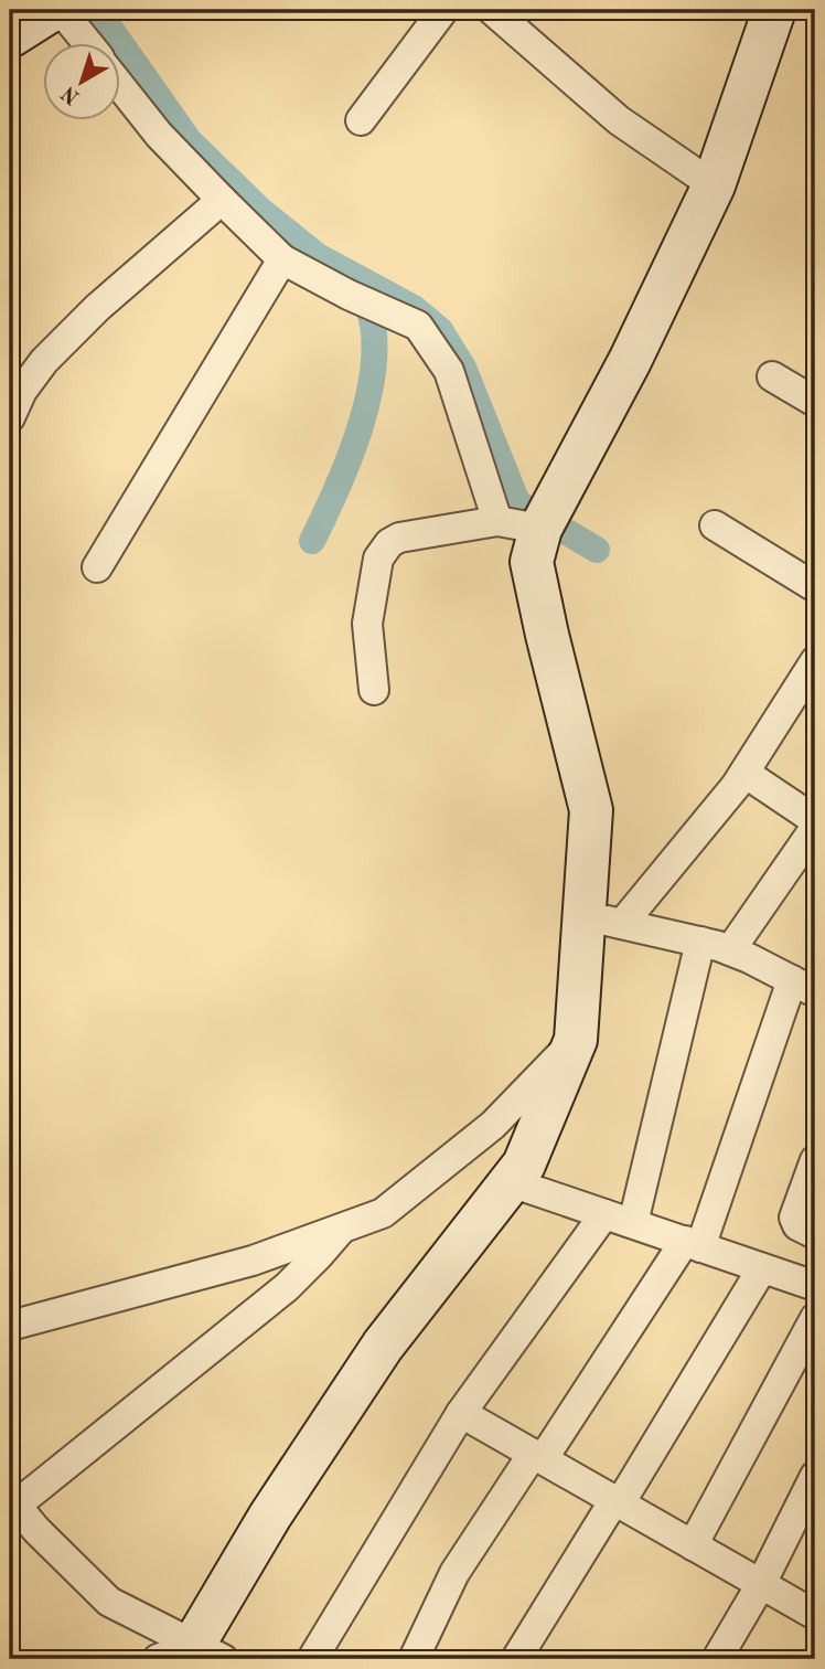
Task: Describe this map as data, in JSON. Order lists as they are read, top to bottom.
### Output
{
  "north": "bottom left"
}
